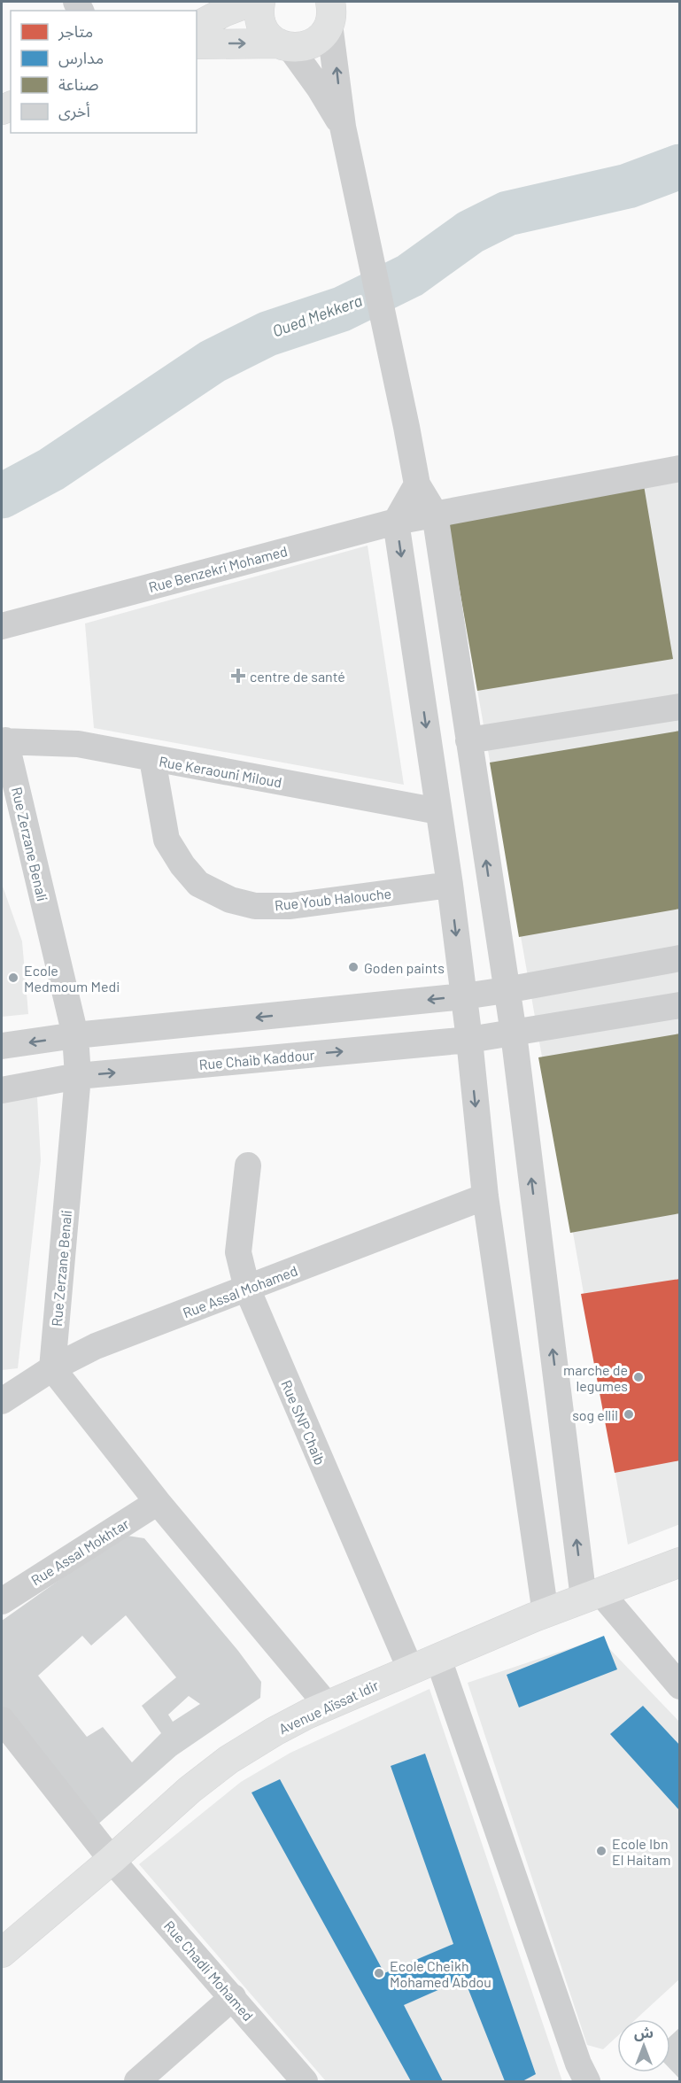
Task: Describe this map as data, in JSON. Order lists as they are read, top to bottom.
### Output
{
  "streets": {
    "main road": ["Avenue Aïssat Idir"],
    "street": [
      "Rue Benzekri Mohamed",
      "Rue Keraouni Miloud",
      "Rue Zerzane Benali",
      "Rue Youb Halouche",
      "Rue Chaib Kaddour",
      "Rue Assal Mohamed",
      "Rue SNP Chaib",
      "Rue Assal Mokhtar",
      "Rue Chadli Mohamed"
    ]
  },
  "crossings": [
    ["Rue Keraouni Miloud", "Rue Zerzane Benali"],
    ["Rue Keraouni Miloud", "Rue Youb Halouche"],
    ["Rue Zerzane Benali", "Rue Chaib Kaddour"],
    ["Rue Zerzane Benali", "Rue Assal Mohamed"],
    ["Rue Assal Mohamed", "Rue SNP Chaib"],
    ["Rue SNP Chaib", "Avenue Aïssat Idir"],
    ["Avenue Aïssat Idir", "Rue Chadli Mohamed"]
  ],
  "water": ["Oued Mekkera"],
  "places": {
    "health": ["centre de santé"],
    "other": [
      "Goden paints",
      "Ecole Medmoum Medi",
      "marche de legumes",
      "sog ellil",
      "Ecole Ibn El Haitam",
      "Ecole Cheikh Mohamed Abdou"
    ]
  },
  "legend": [
    "متاجر",
    "مدارس",
    "صناعة",
    "أخرى"
  ],
  "north": "top"
}
